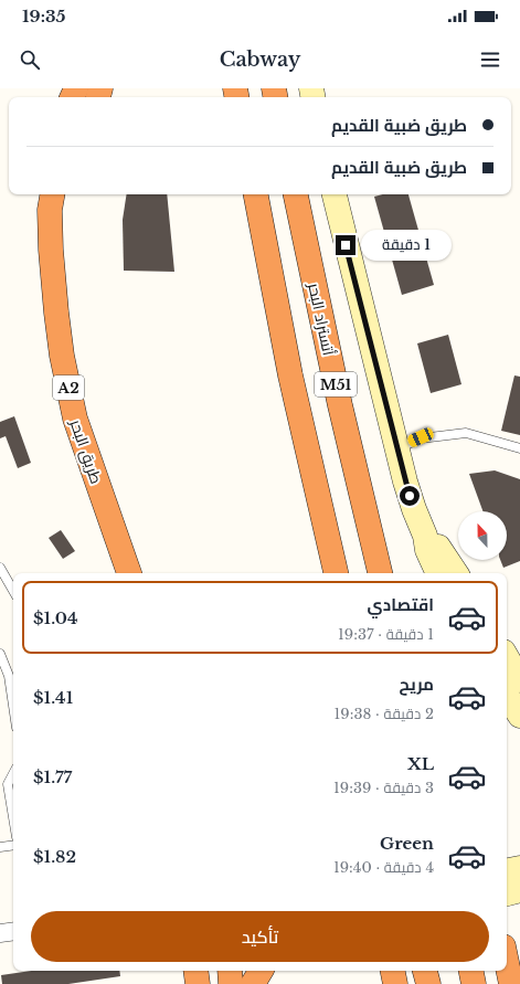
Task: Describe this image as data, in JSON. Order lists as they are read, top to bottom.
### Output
{
  "streets": {
    "highway": [
      "أتستراد البحر",
      "M51",
      "A2",
      "طريق البحر"
    ]
  },
  "north": "top",
  "page": {
    "status": "19:35",
    "header": "Cabway",
    "banner": ["طريق ضبية القديم", "طريق ضبية القديم"],
    "bubble": "1 دقيقة",
    "list": [
      {
        "name": "اقتصادي",
        "note": "1 دقيقة · 19:37",
        "value": "$1.04"
      },
      {
        "name": "مريح",
        "note": "2 دقيقة · 19:38",
        "value": "$1.41"
      },
      {
        "name": "XL",
        "note": "3 دقيقة · 19:39",
        "value": "$1.77"
      },
      {
        "name": "Green",
        "note": "4 دقيقة · 19:40",
        "value": "$1.82"
      }
    ],
    "buttons": "تأكيد"
  }
}
